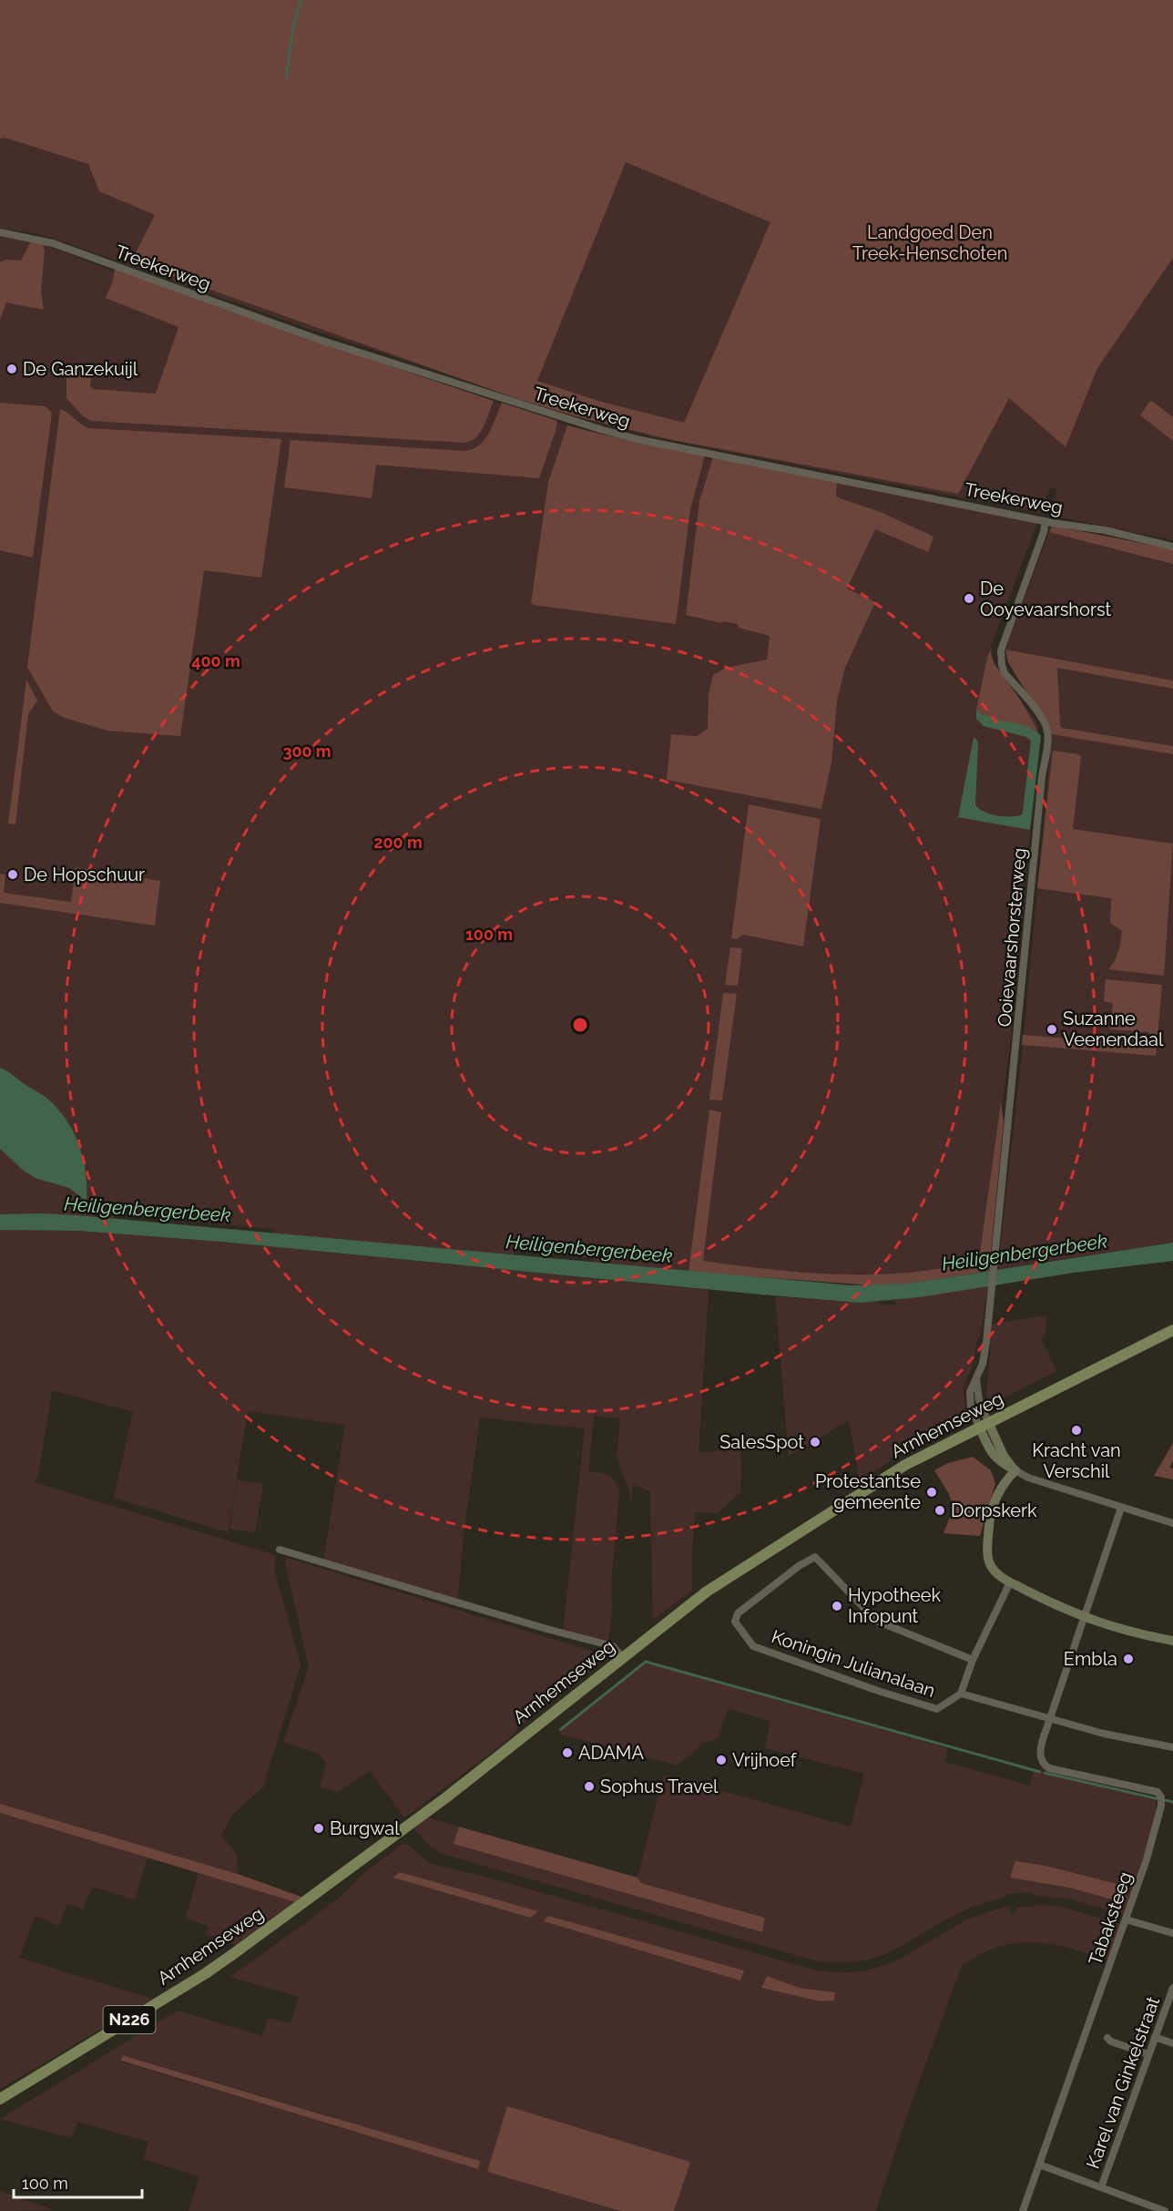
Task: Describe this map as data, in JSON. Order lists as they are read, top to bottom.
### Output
{
  "streets": {
    "main road": ["Arnhemseweg", "N226"],
    "street": [
      "Treekerweg",
      "Ooievaarshorsterweg",
      "Koningin Julianalaan",
      "Tabaksteeg",
      "Karel van Ginkelstraat"
    ]
  },
  "crossings": [
    ["Treekerweg", "Ooievaarshorsterweg"],
    ["Ooievaarshorsterweg", "Arnhemseweg"],
    ["Koningin Julianalaan", "Tabaksteeg"]
  ],
  "water": ["Heiligenbergerbeek"],
  "parks": ["Landgoed Den Treek-Henschoten"],
  "places": [
    "De Ganzekuijl",
    "De Ooyevaarshorst",
    "De Hopschuur",
    "Suzanne Veenendaal",
    "Kracht van Verschil",
    "SalesSpot",
    "Protestantse gemeente",
    "Dorpskerk",
    "Hypotheek Infopunt",
    "Embla",
    "ADAMA",
    "Vrijhoef",
    "Sophus Travel",
    "Burgwal"
  ],
  "scale_bar": "100 m",
  "rings": [
    "400 m",
    "300 m",
    "200 m",
    "100 m"
  ]
}
